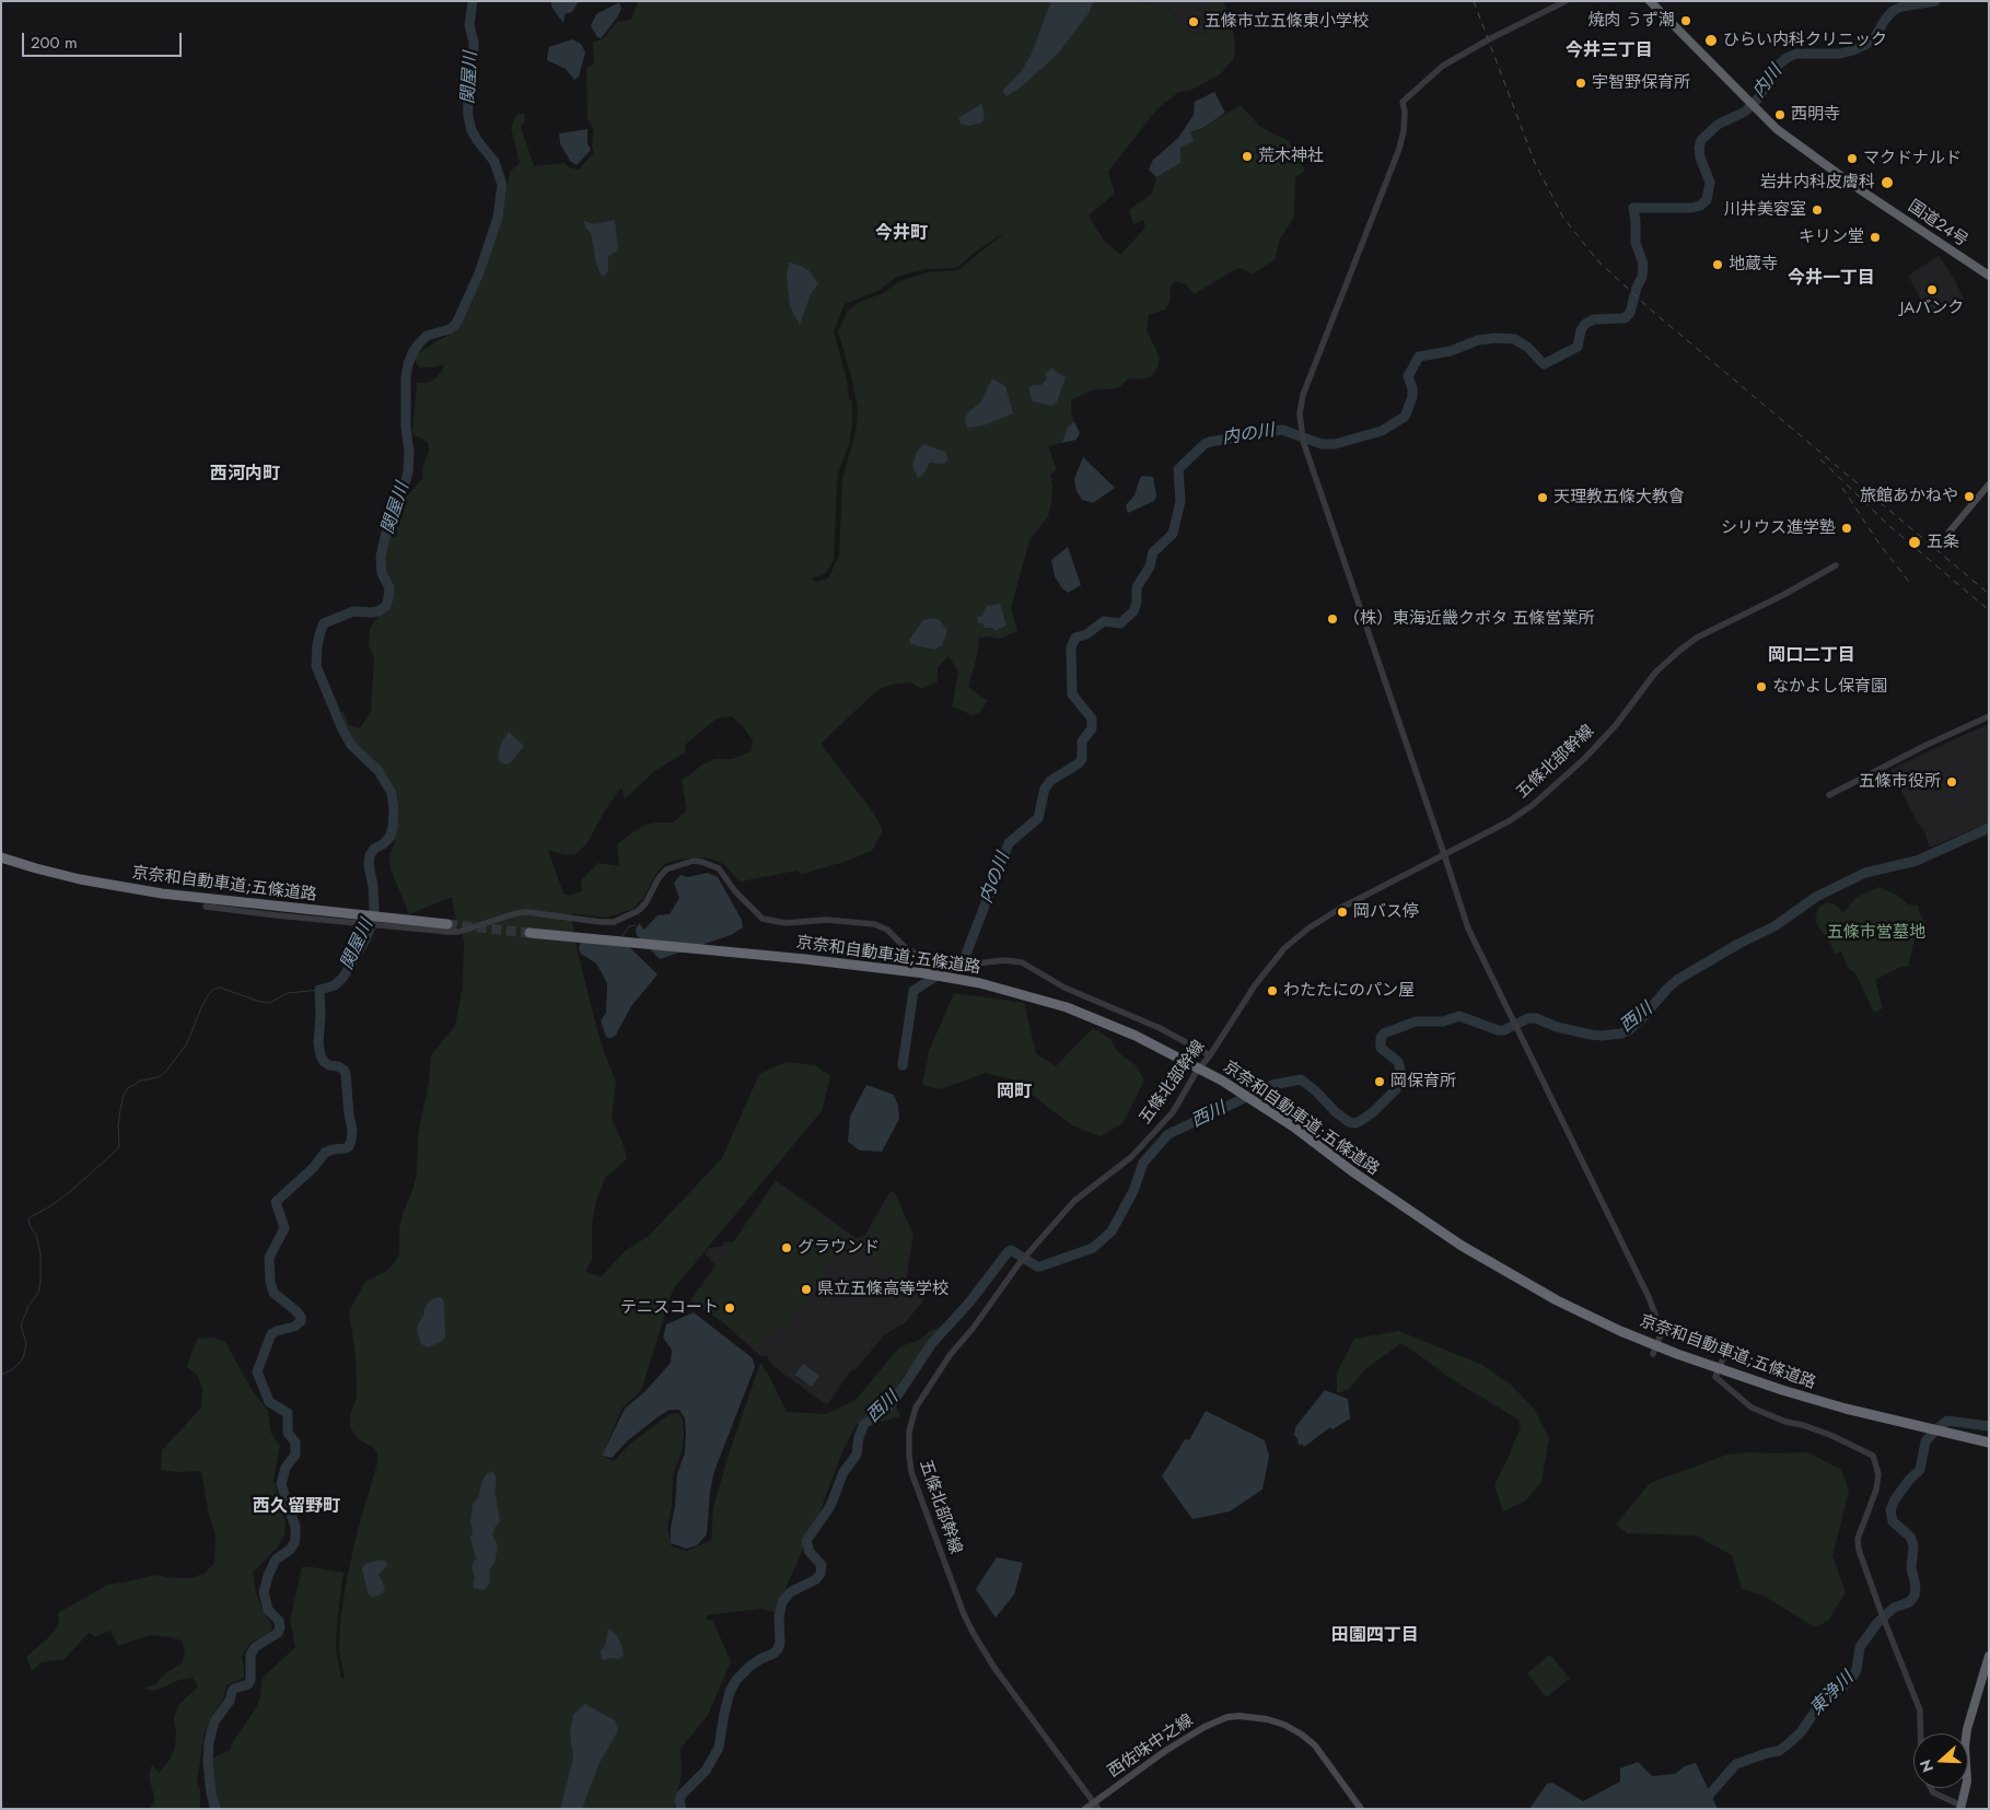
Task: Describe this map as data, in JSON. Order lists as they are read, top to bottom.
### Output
{
  "streets": {
    "highway": ["国道24号", "京奈和自動車道;五條道路"],
    "main road": ["西佐味中之線"],
    "street": ["五條北部幹線"]
  },
  "crossings": [
    ["五條北部幹線", "西佐味中之線"]
  ],
  "districts": [
    "今井三丁目",
    "今井町",
    "今井一丁目",
    "西河内町",
    "岡口二丁目",
    "岡町",
    "西久留野町",
    "田園四丁目"
  ],
  "water": [
    "関屋川",
    "内川",
    "内の川",
    "西川",
    "東浄川"
  ],
  "parks": ["五條市営墓地"],
  "places": [
    "焼肉 うず潮",
    "五條市立五條東小学校",
    "ひらい内科クリニック",
    "宇智野保育所",
    "西明寺",
    "荒木神社",
    "マクドナルド",
    "岩井内科皮膚科",
    "川井美容室",
    "キリン堂",
    "地蔵寺",
    "JAバンク",
    "旅館あかねや",
    "天理教五條大教會",
    "シリウス進学塾",
    "五条",
    "（株）東海近畿クボタ 五條営業所",
    "なかよし保育園",
    "五條市役所",
    "岡バス停",
    "わたたにのパン屋",
    "岡保育所",
    "グラウンド",
    "県立五條高等学校",
    "テニスコート"
  ],
  "scale_bar": "200 m",
  "north": "left"
}
